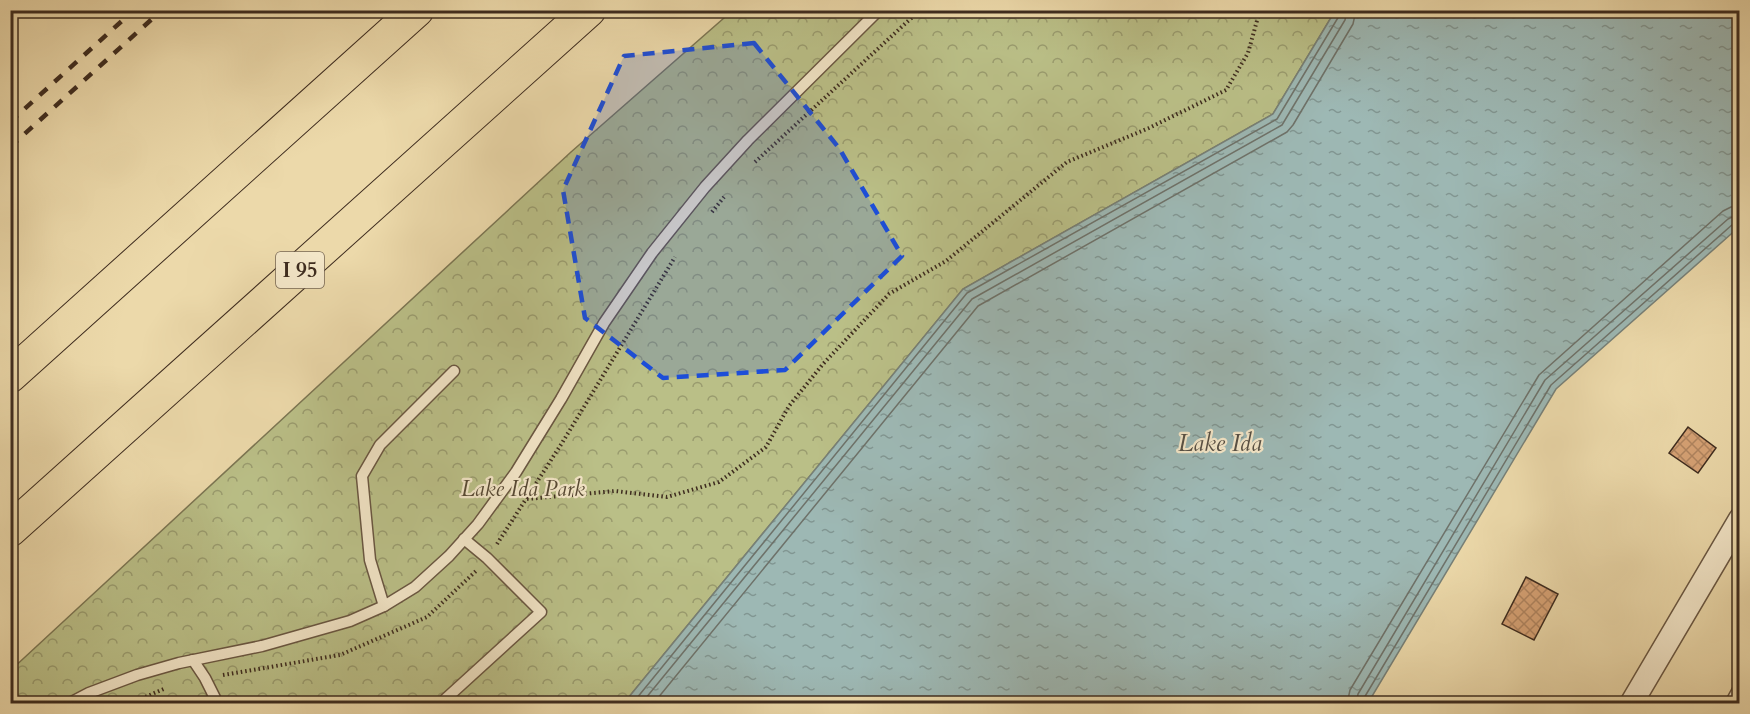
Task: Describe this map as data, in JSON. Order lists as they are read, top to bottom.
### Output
{
  "streets": {
    "highway": ["I 95"]
  },
  "water": ["Lake Ida"],
  "parks": ["Lake Ida Park"]
}
